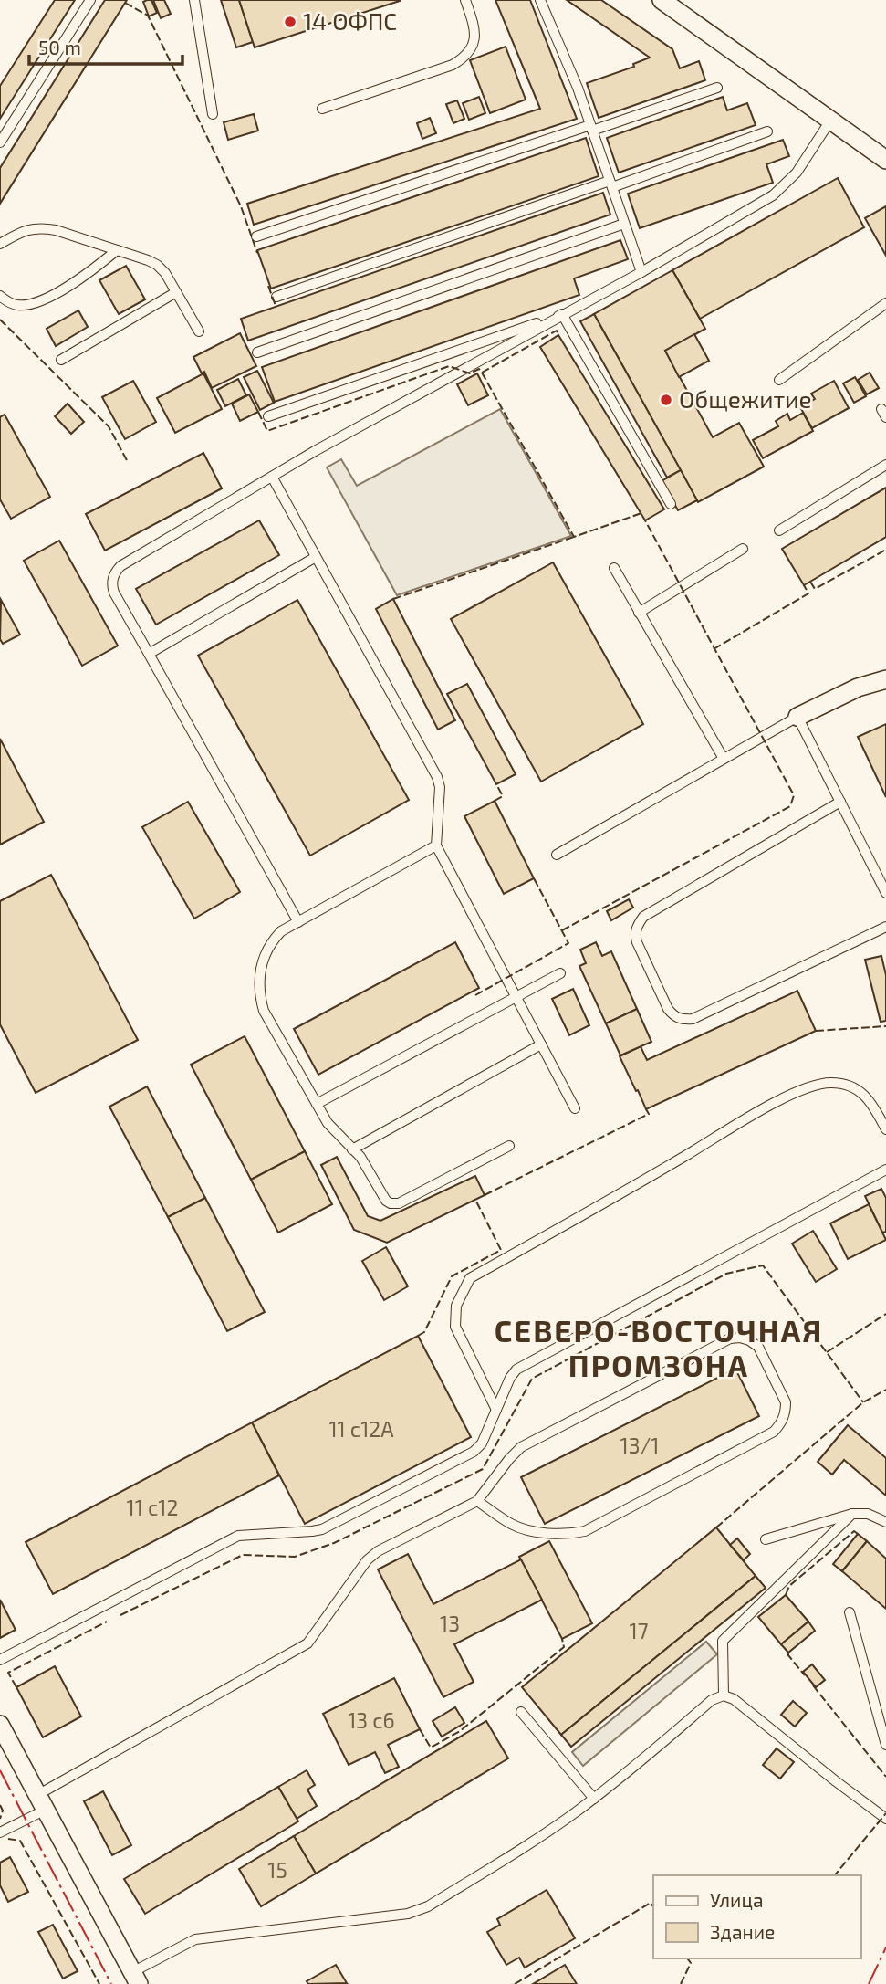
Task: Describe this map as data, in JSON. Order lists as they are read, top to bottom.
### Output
{
  "districts": ["СЕВЕРО-ВОСТОЧНАЯ ПРОМЗОНА"],
  "places": ["14 ОФПС", "Общежитие"],
  "house_numbers": [
    "11 с12А",
    "13/1",
    "11 с12",
    "13",
    "17",
    "13 с6",
    "15"
  ],
  "legend": ["Улица", "Здание"],
  "scale_bar": "50 m"
}
